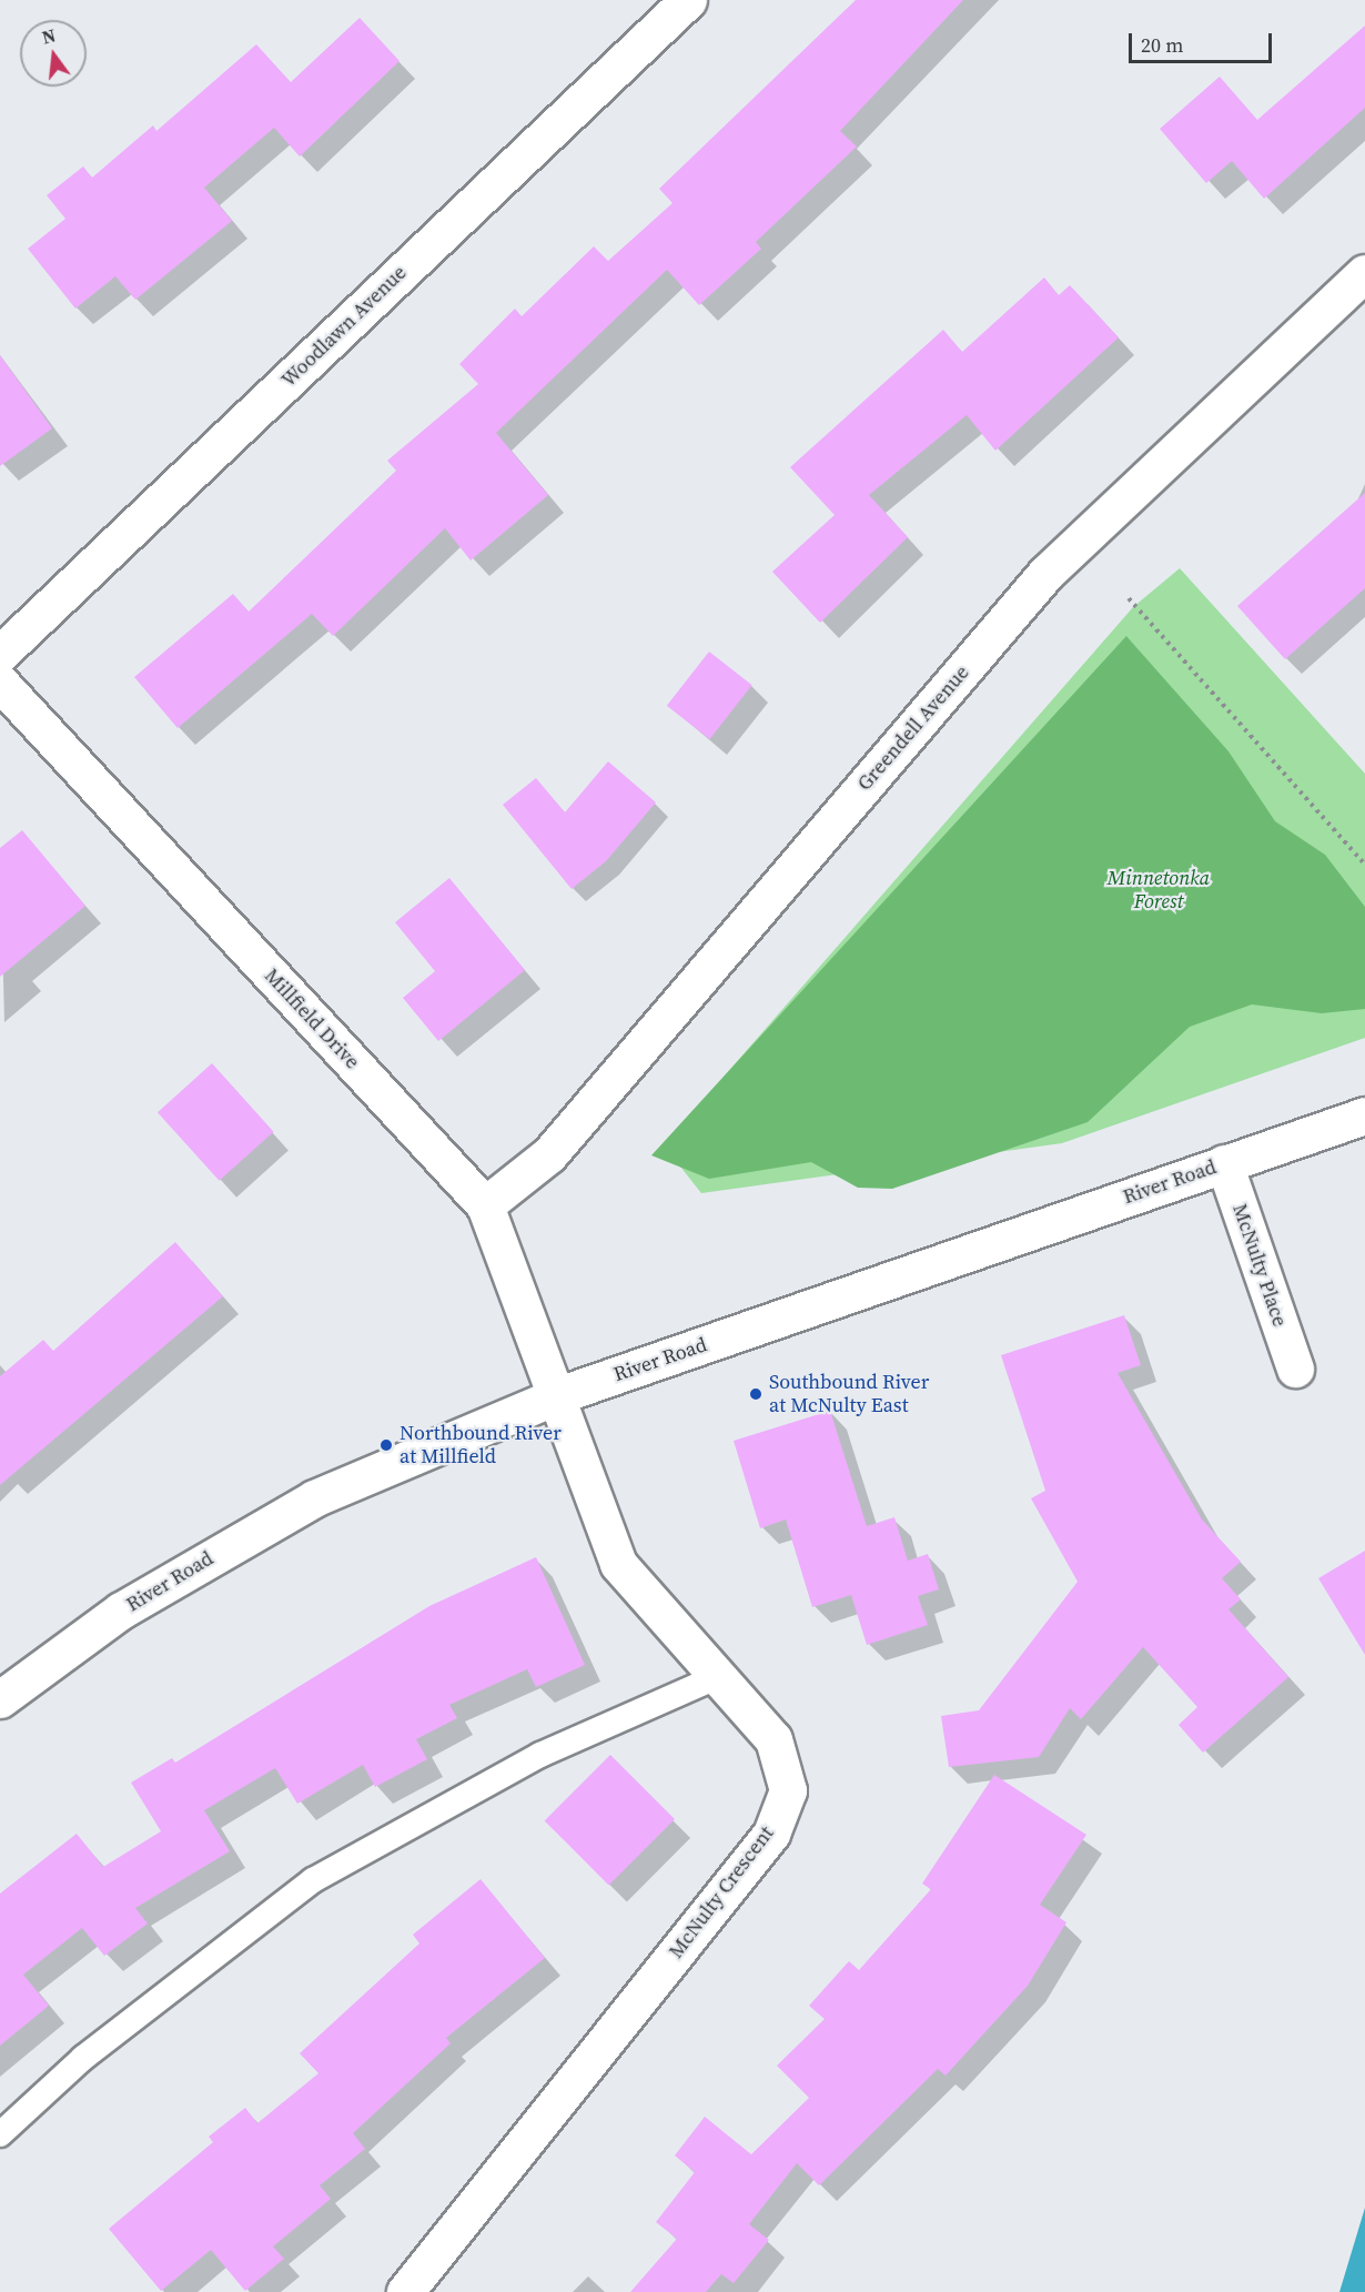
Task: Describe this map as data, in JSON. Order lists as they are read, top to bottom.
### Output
{
  "streets": {
    "street": [
      "Woodlawn Avenue",
      "Greendell Avenue",
      "Millfield Drive",
      "River Road",
      "McNulty Place",
      "McNulty Crescent"
    ]
  },
  "crossings": [
    ["Greendell Avenue", "Millfield Drive"],
    ["Millfield Drive", "River Road"],
    ["Millfield Drive", "McNulty Crescent"],
    ["River Road", "McNulty Place"],
    ["River Road", "McNulty Crescent"]
  ],
  "parks": ["Minnetonka Forest"],
  "places": ["Southbound River at McNulty East", "Northbound River at Millfield"],
  "scale_bar": "20 m",
  "north": "top"
}
